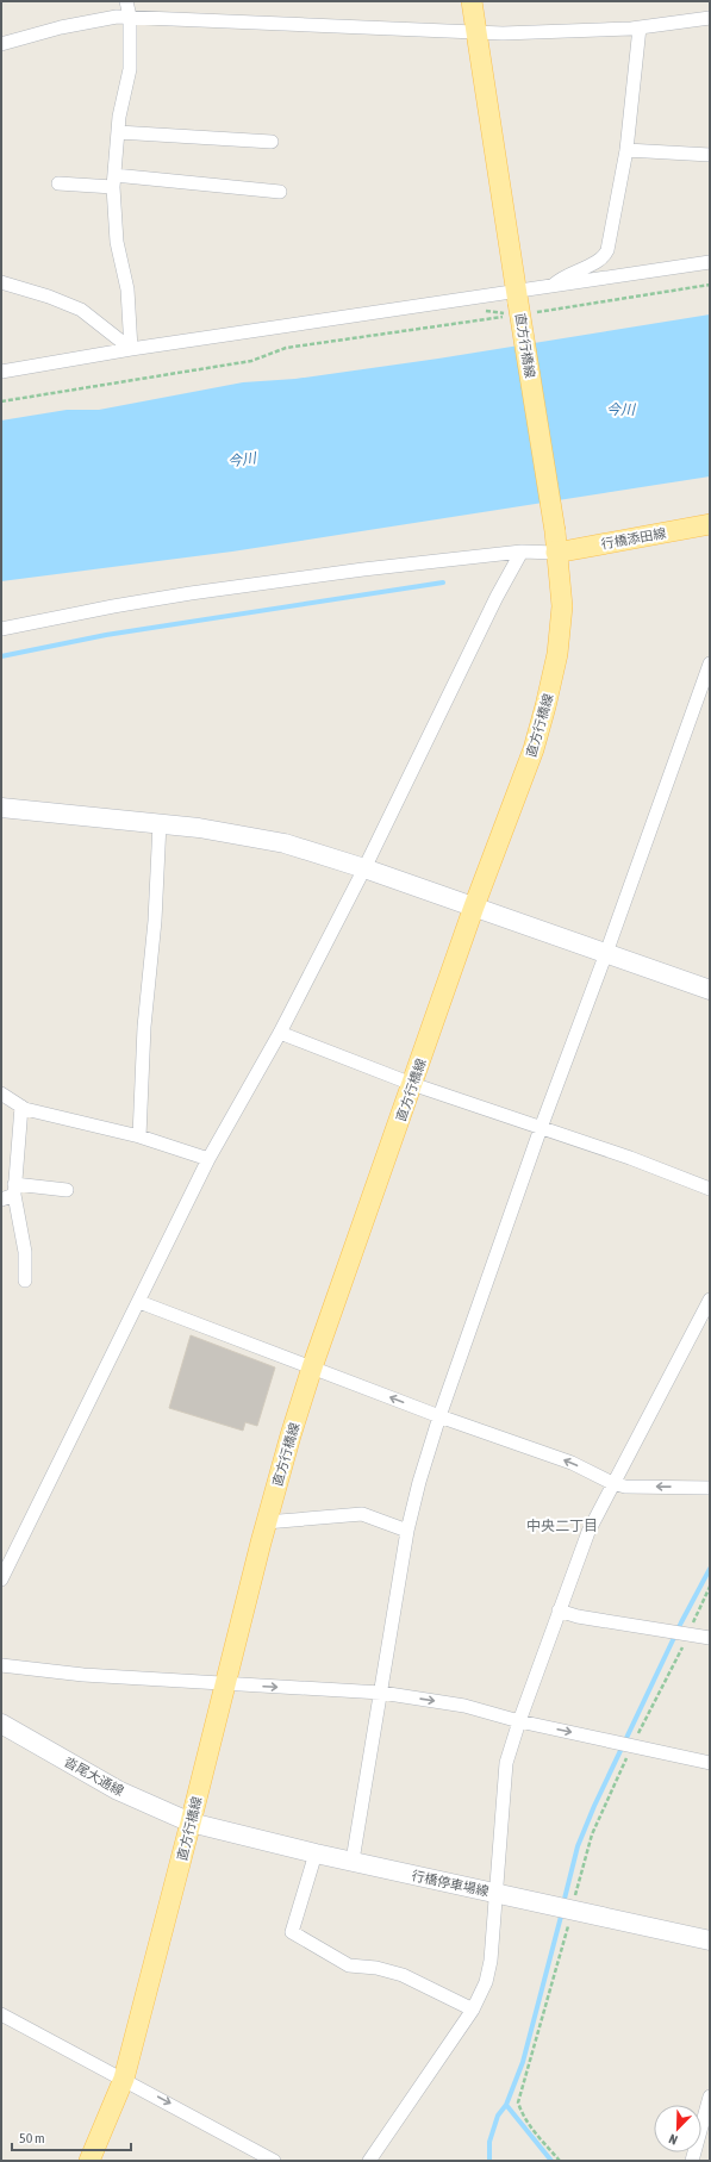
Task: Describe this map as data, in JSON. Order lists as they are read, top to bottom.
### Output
{
  "streets": {
    "main road": [
      "直方行橋線",
      "行橋添田線",
      "沓尾大通線",
      "行橋停車場線"
    ]
  },
  "crossings": [
    ["直方行橋線", "行橋添田線"],
    ["直方行橋線", "沓尾大通線"],
    ["直方行橋線", "行橋停車場線"],
    ["沓尾大通線", "行橋停車場線"]
  ],
  "districts": ["中央二丁目"],
  "water": ["今川"],
  "scale_bar": "50 m",
  "north": "bottom left"
}
